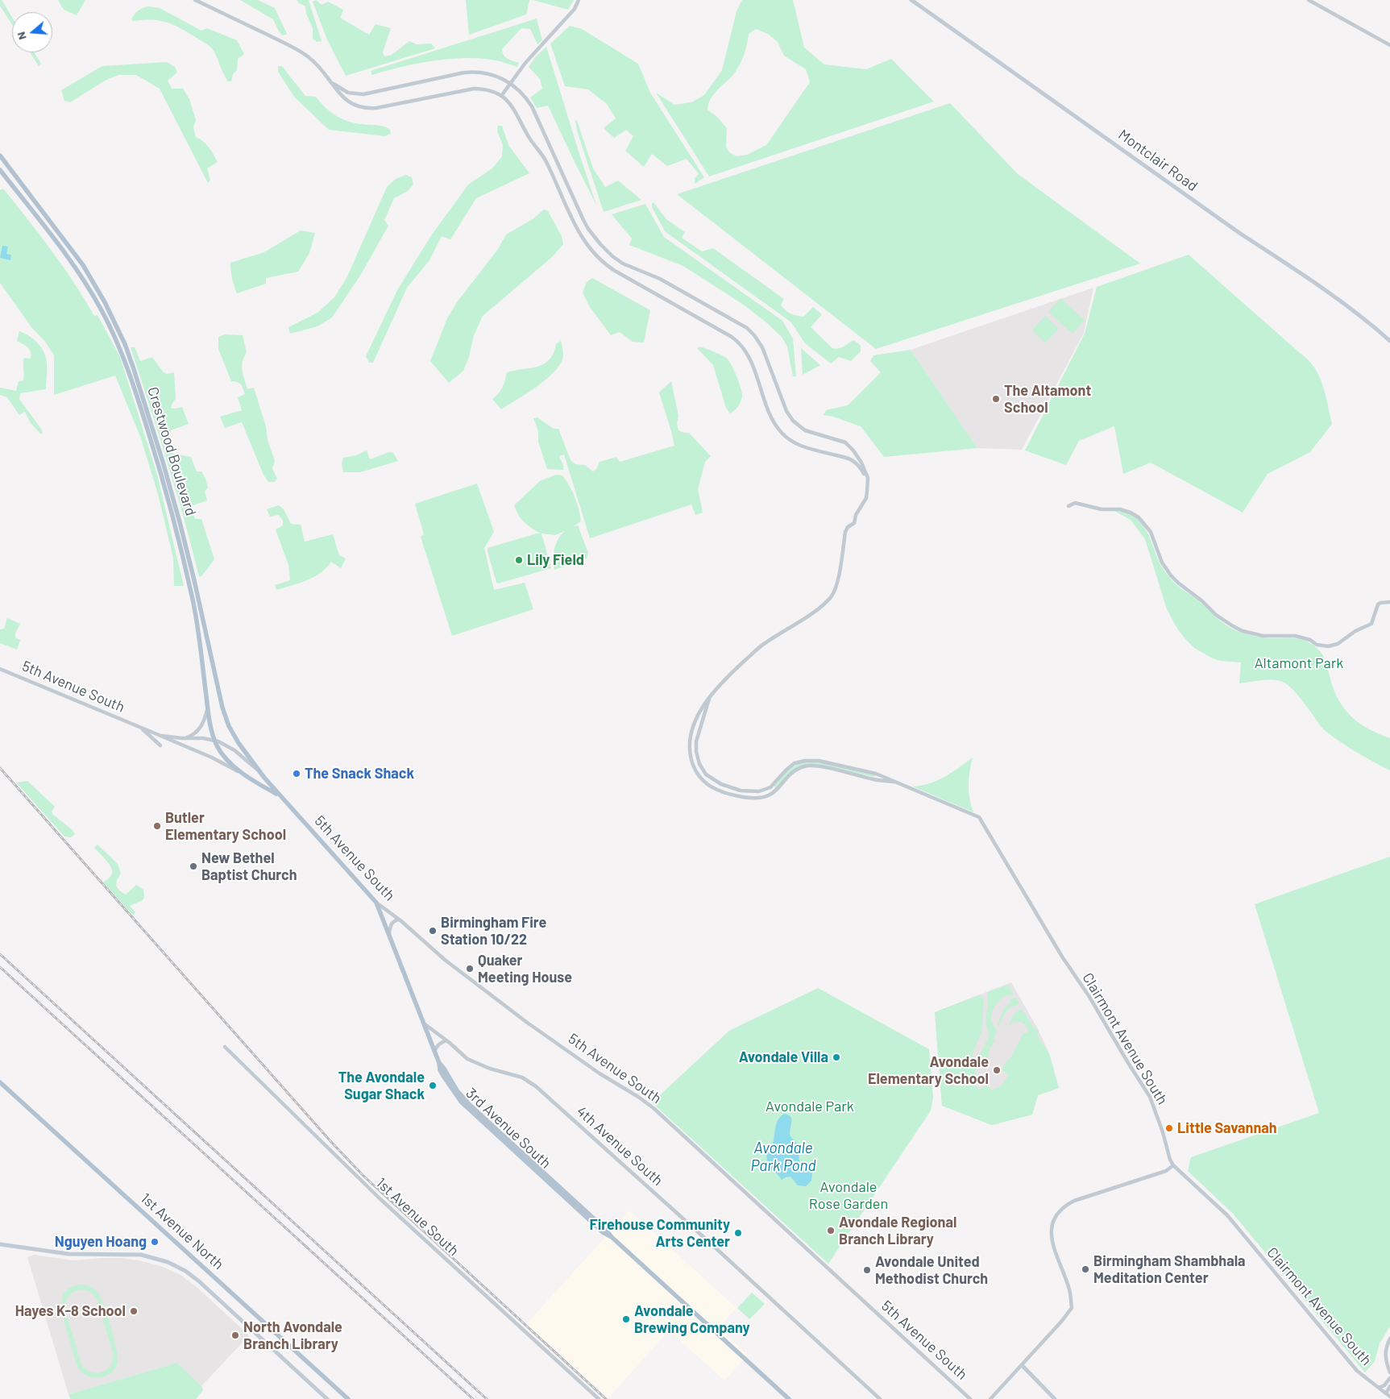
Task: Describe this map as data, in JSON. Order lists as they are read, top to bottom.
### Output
{
  "streets": {
    "main road": [
      "Montclair Road",
      "Crestwood Boulevard",
      "5th Avenue South",
      "3rd Avenue South",
      "1st Avenue North"
    ],
    "street": ["Clairmont Avenue South", "4th Avenue South", "1st Avenue South"]
  },
  "crossings": [
    ["Crestwood Boulevard", "5th Avenue South"],
    ["3rd Avenue South", "4th Avenue South"]
  ],
  "water": ["Avondale Park Pond"],
  "parks": ["Altamont Park", "Avondale Park", "Avondale Rose Garden"],
  "places": [
    "The Altamont School",
    "Lily Field",
    "The Snack Shack",
    "Butler Elementary School",
    "New Bethel Baptist Church",
    "Birmingham Fire Station 10/22",
    "Quaker Meeting House",
    "Avondale Villa",
    "Avondale Elementary School",
    "The Avondale Sugar Shack",
    "Little Savannah",
    "Avondale Regional Branch Library",
    "Firehouse Community Arts Center",
    "Nguyen Hoang",
    "Birmingham Shambhala Meditation Center",
    "Avondale United Methodist Church",
    "Hayes K-8 School",
    "Avondale Brewing Company",
    "North Avondale Branch Library"
  ],
  "north": "left"
}
